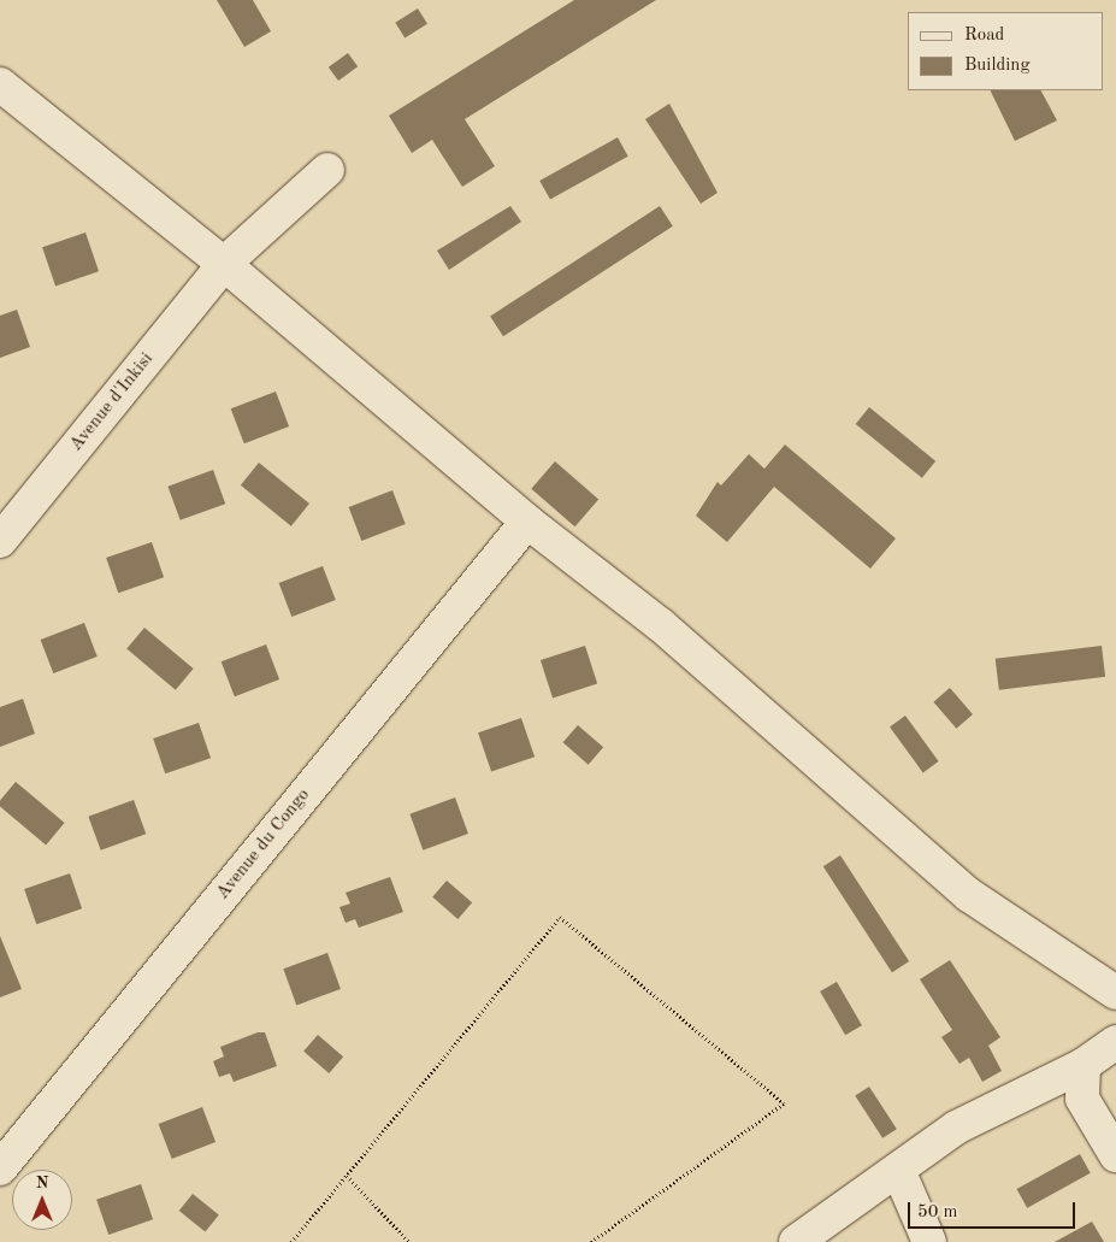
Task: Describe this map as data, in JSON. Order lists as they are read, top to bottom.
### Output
{
  "streets": {
    "street": ["Avenue d'Inkisi", "Avenue du Congo"]
  },
  "legend": ["Road", "Building"],
  "scale_bar": "50 m",
  "north": "top"
}
